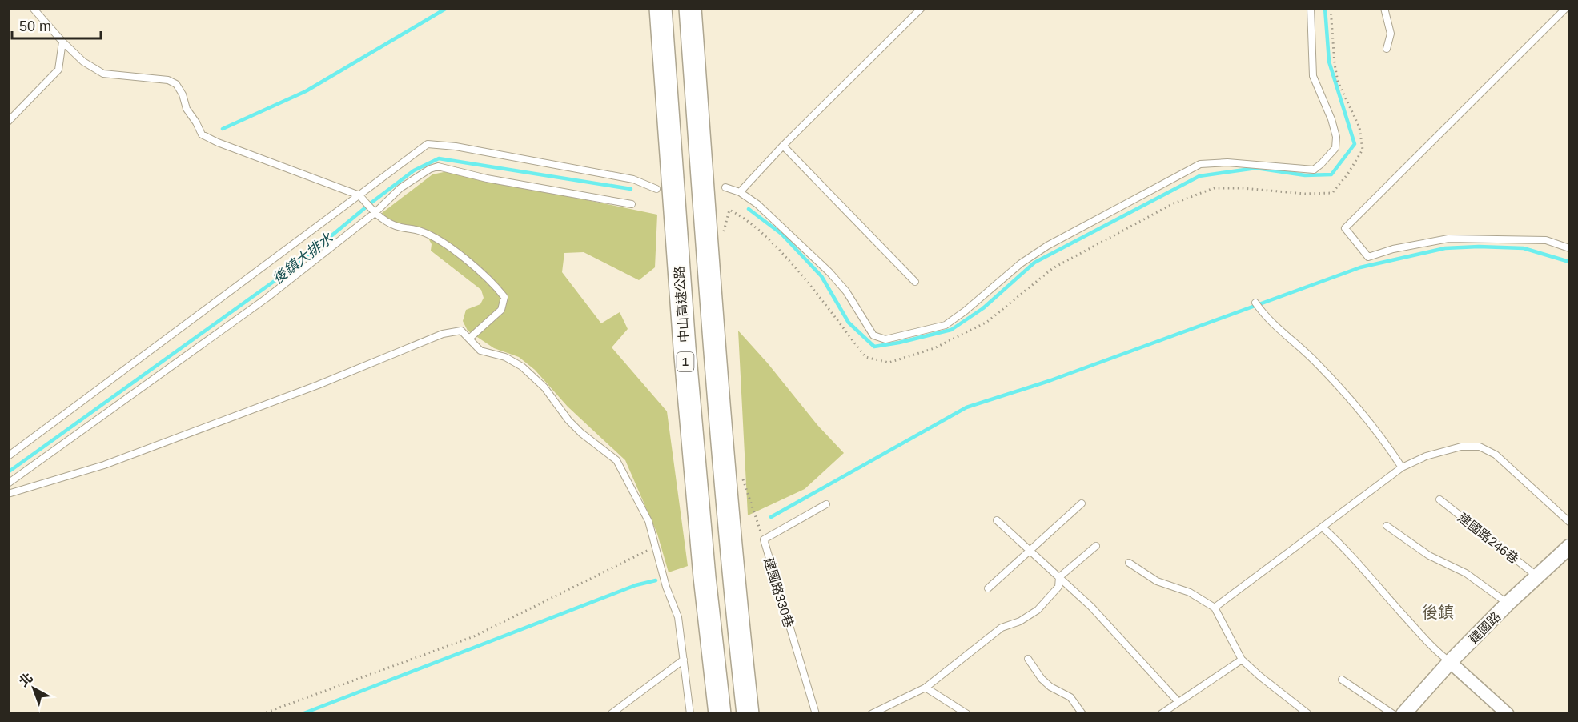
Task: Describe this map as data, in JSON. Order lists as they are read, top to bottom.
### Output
{
  "streets": {
    "highway": ["中山高速公路", "1"],
    "street": ["建國路"],
    "lane": ["建國路246巷", "建國路330巷"]
  },
  "crossings": [
    ["建國路246巷", "建國路"]
  ],
  "districts": ["後鎮"],
  "water": ["後鎮大排水"],
  "scale_bar": "50 m",
  "north": "top left"
}
